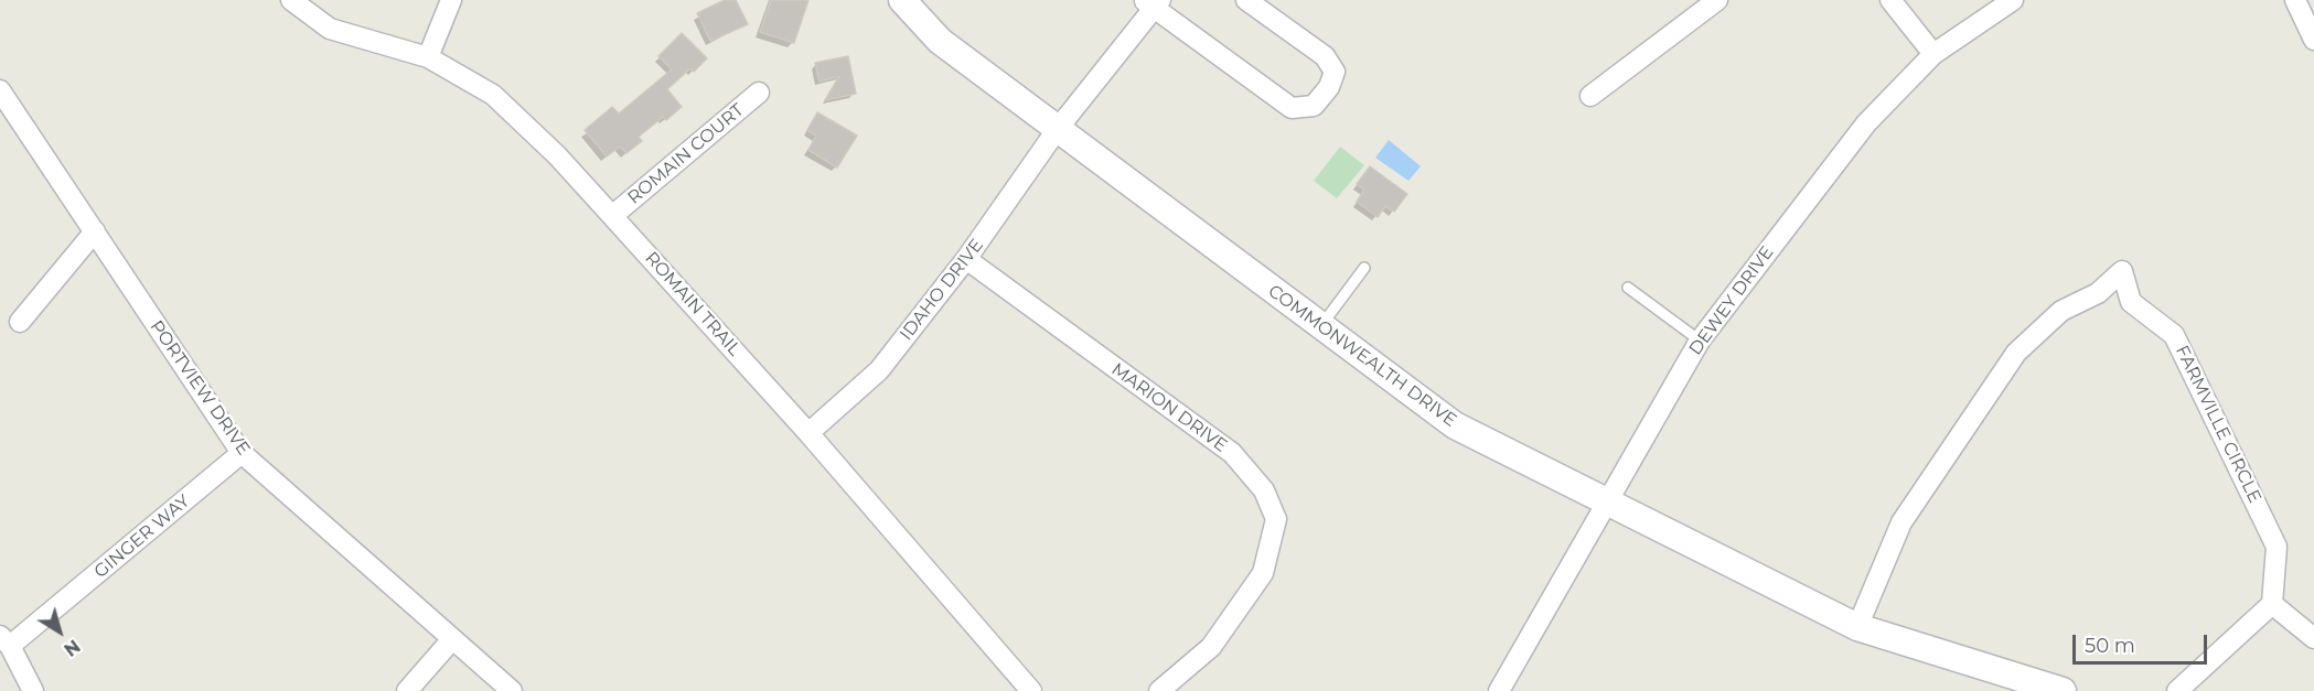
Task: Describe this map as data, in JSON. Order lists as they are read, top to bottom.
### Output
{
  "streets": {
    "street": [
      "ROMAIN COURT",
      "IDAHO DRIVE",
      "DEWEY DRIVE",
      "ROMAIN TRAIL",
      "COMMONWEALTH DRIVE",
      "PORTVIEW DRIVE",
      "MARION DRIVE",
      "FARMVILLE CIRCLE",
      "GINGER WAY"
    ]
  },
  "crossings": [
    ["ROMAIN COURT", "ROMAIN TRAIL"],
    ["IDAHO DRIVE", "ROMAIN TRAIL"],
    ["IDAHO DRIVE", "COMMONWEALTH DRIVE"],
    ["IDAHO DRIVE", "MARION DRIVE"],
    ["DEWEY DRIVE", "COMMONWEALTH DRIVE"],
    ["COMMONWEALTH DRIVE", "FARMVILLE CIRCLE"],
    ["PORTVIEW DRIVE", "GINGER WAY"]
  ],
  "scale_bar": "50 m",
  "north": "bottom right"
}
